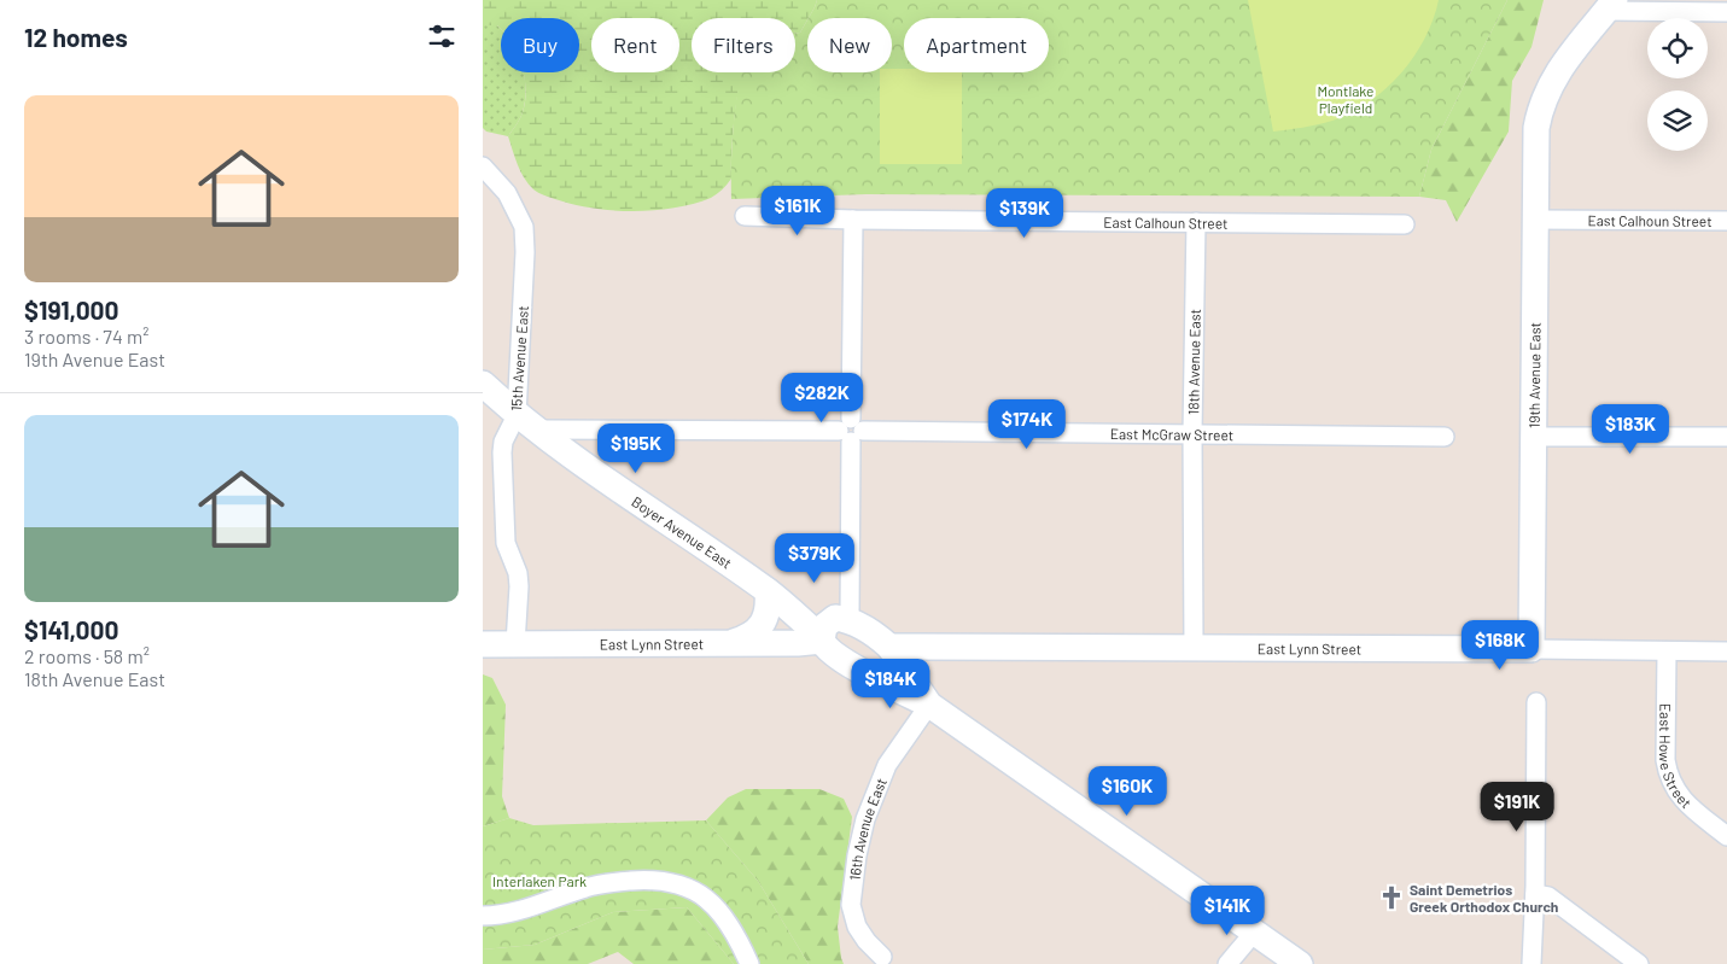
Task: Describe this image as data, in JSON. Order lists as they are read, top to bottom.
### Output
{
  "streets": {
    "street": [
      "East Calhoun Street",
      "15th Avenue East",
      "18th Avenue East",
      "19th Avenue East",
      "East McGraw Street",
      "Boyer Avenue East",
      "East Lynn Street",
      "East Howe Street",
      "16th Avenue East"
    ]
  },
  "crossings": [
    ["East Calhoun Street", "18th Avenue East"],
    ["East Calhoun Street", "19th Avenue East"],
    ["15th Avenue East", "East McGraw Street"],
    ["15th Avenue East", "Boyer Avenue East"],
    ["15th Avenue East", "East Lynn Street"],
    ["18th Avenue East", "East McGraw Street"],
    ["18th Avenue East", "East Lynn Street"],
    ["19th Avenue East", "East Lynn Street"],
    ["East McGraw Street", "Boyer Avenue East"],
    ["Boyer Avenue East", "East Lynn Street"],
    ["East Lynn Street", "East Howe Street"]
  ],
  "parks": ["Montlake Playfield", "Interlaken Park"],
  "places": {
    "church": ["Saint Demetrios Greek Orthodox Church"]
  },
  "page": {
    "heading": "12 homes",
    "chip": [
      "Buy",
      "Rent",
      "Filters",
      "New",
      "Apartment"
    ],
    "list": [
      {
        "name": "$191,000",
        "note": "3 rooms · 74 m² · 19th Avenue East"
      },
      {
        "name": "$141,000",
        "note": "2 rooms · 58 m² · 18th Avenue East"
      }
    ],
    "price": [
      "$161K",
      "$139K",
      "$282K",
      "$174K",
      "$183K",
      "$195K",
      "$379K",
      "$168K",
      "$184K",
      "$160K",
      "$191K",
      "$141K"
    ]
  }
}
